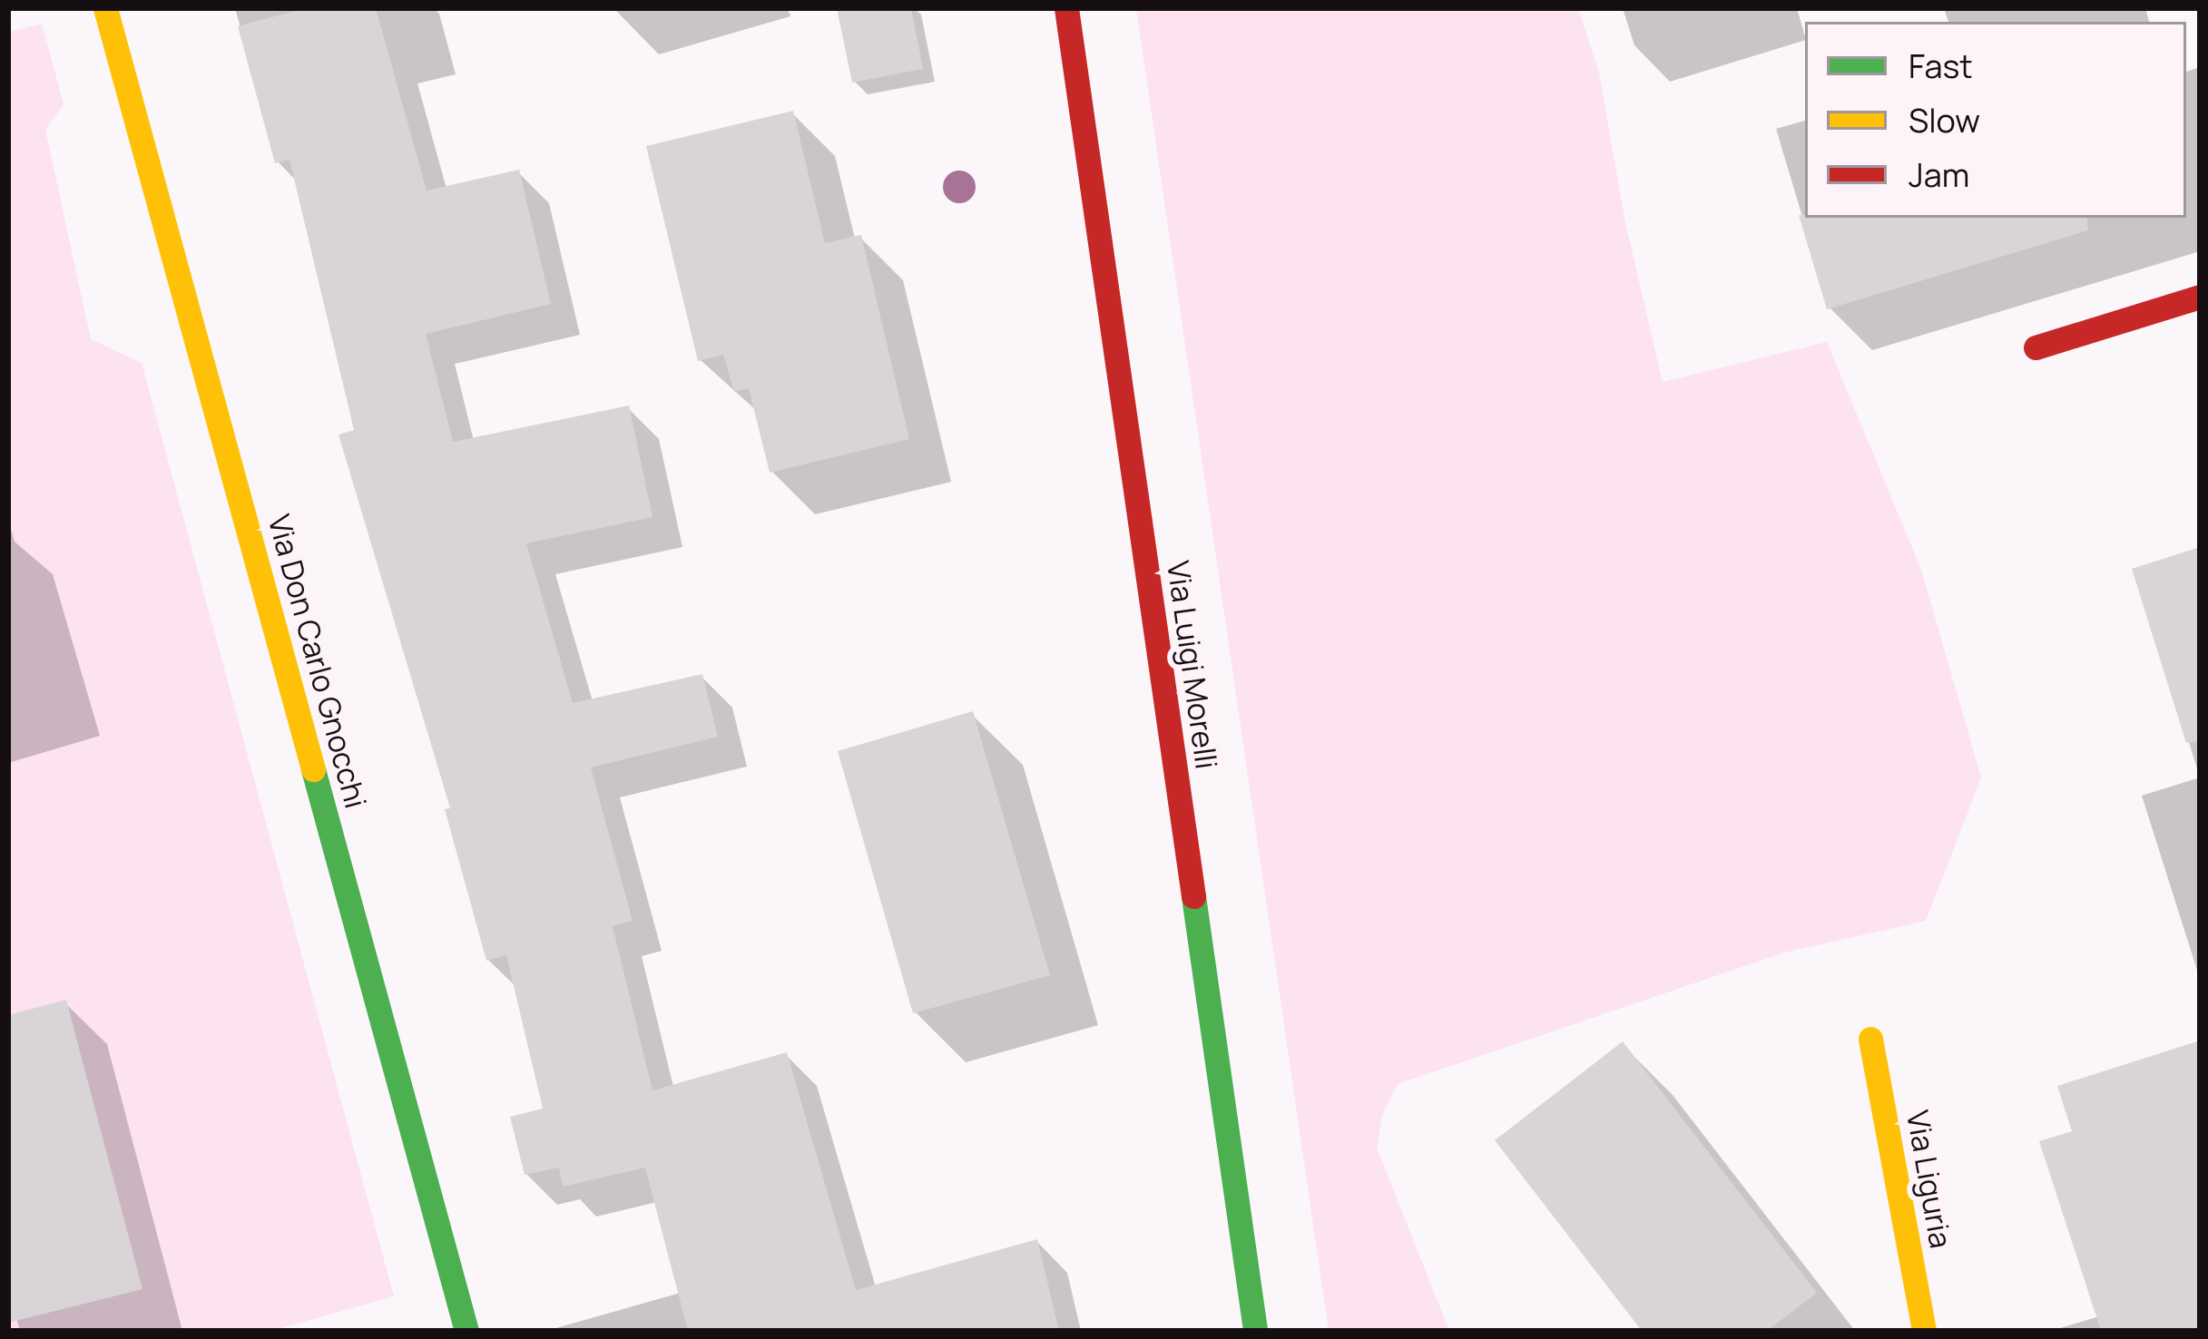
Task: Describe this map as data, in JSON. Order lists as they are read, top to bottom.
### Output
{
  "streets": {
    "street": ["Via Don Carlo Gnocchi", "Via Luigi Morelli", "Via Liguria"]
  },
  "legend": ["Fast", "Slow", "Jam"]
}
